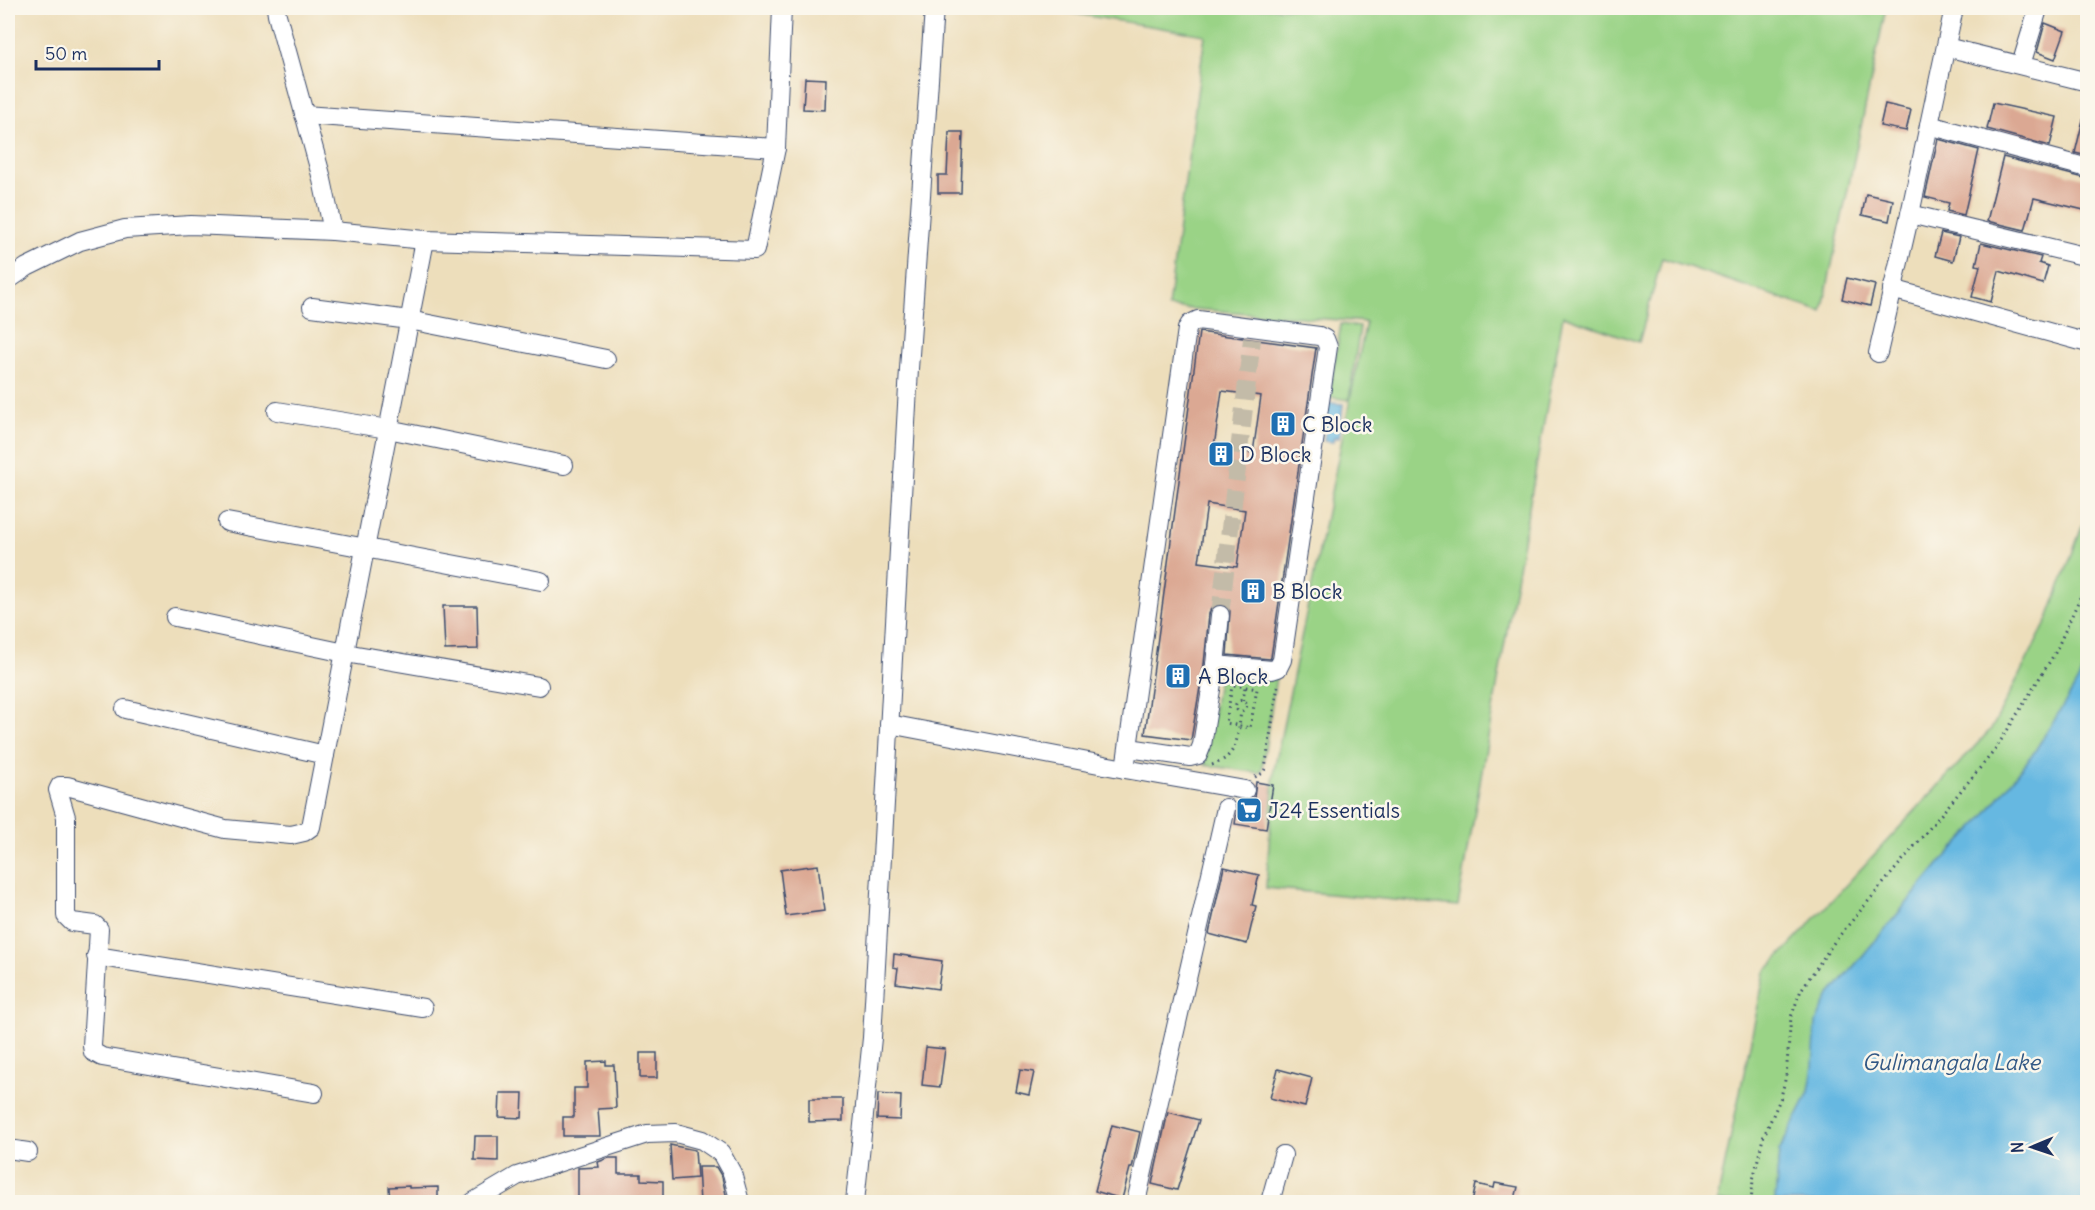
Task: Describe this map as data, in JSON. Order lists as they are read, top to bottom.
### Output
{
  "water": ["Gulimangala Lake"],
  "places": {
    "building": [
      "C Block",
      "D Block",
      "B Block",
      "A Block"
    ],
    "supermarket": ["J24 Essentials"]
  },
  "scale_bar": "50 m",
  "north": "left"
}
